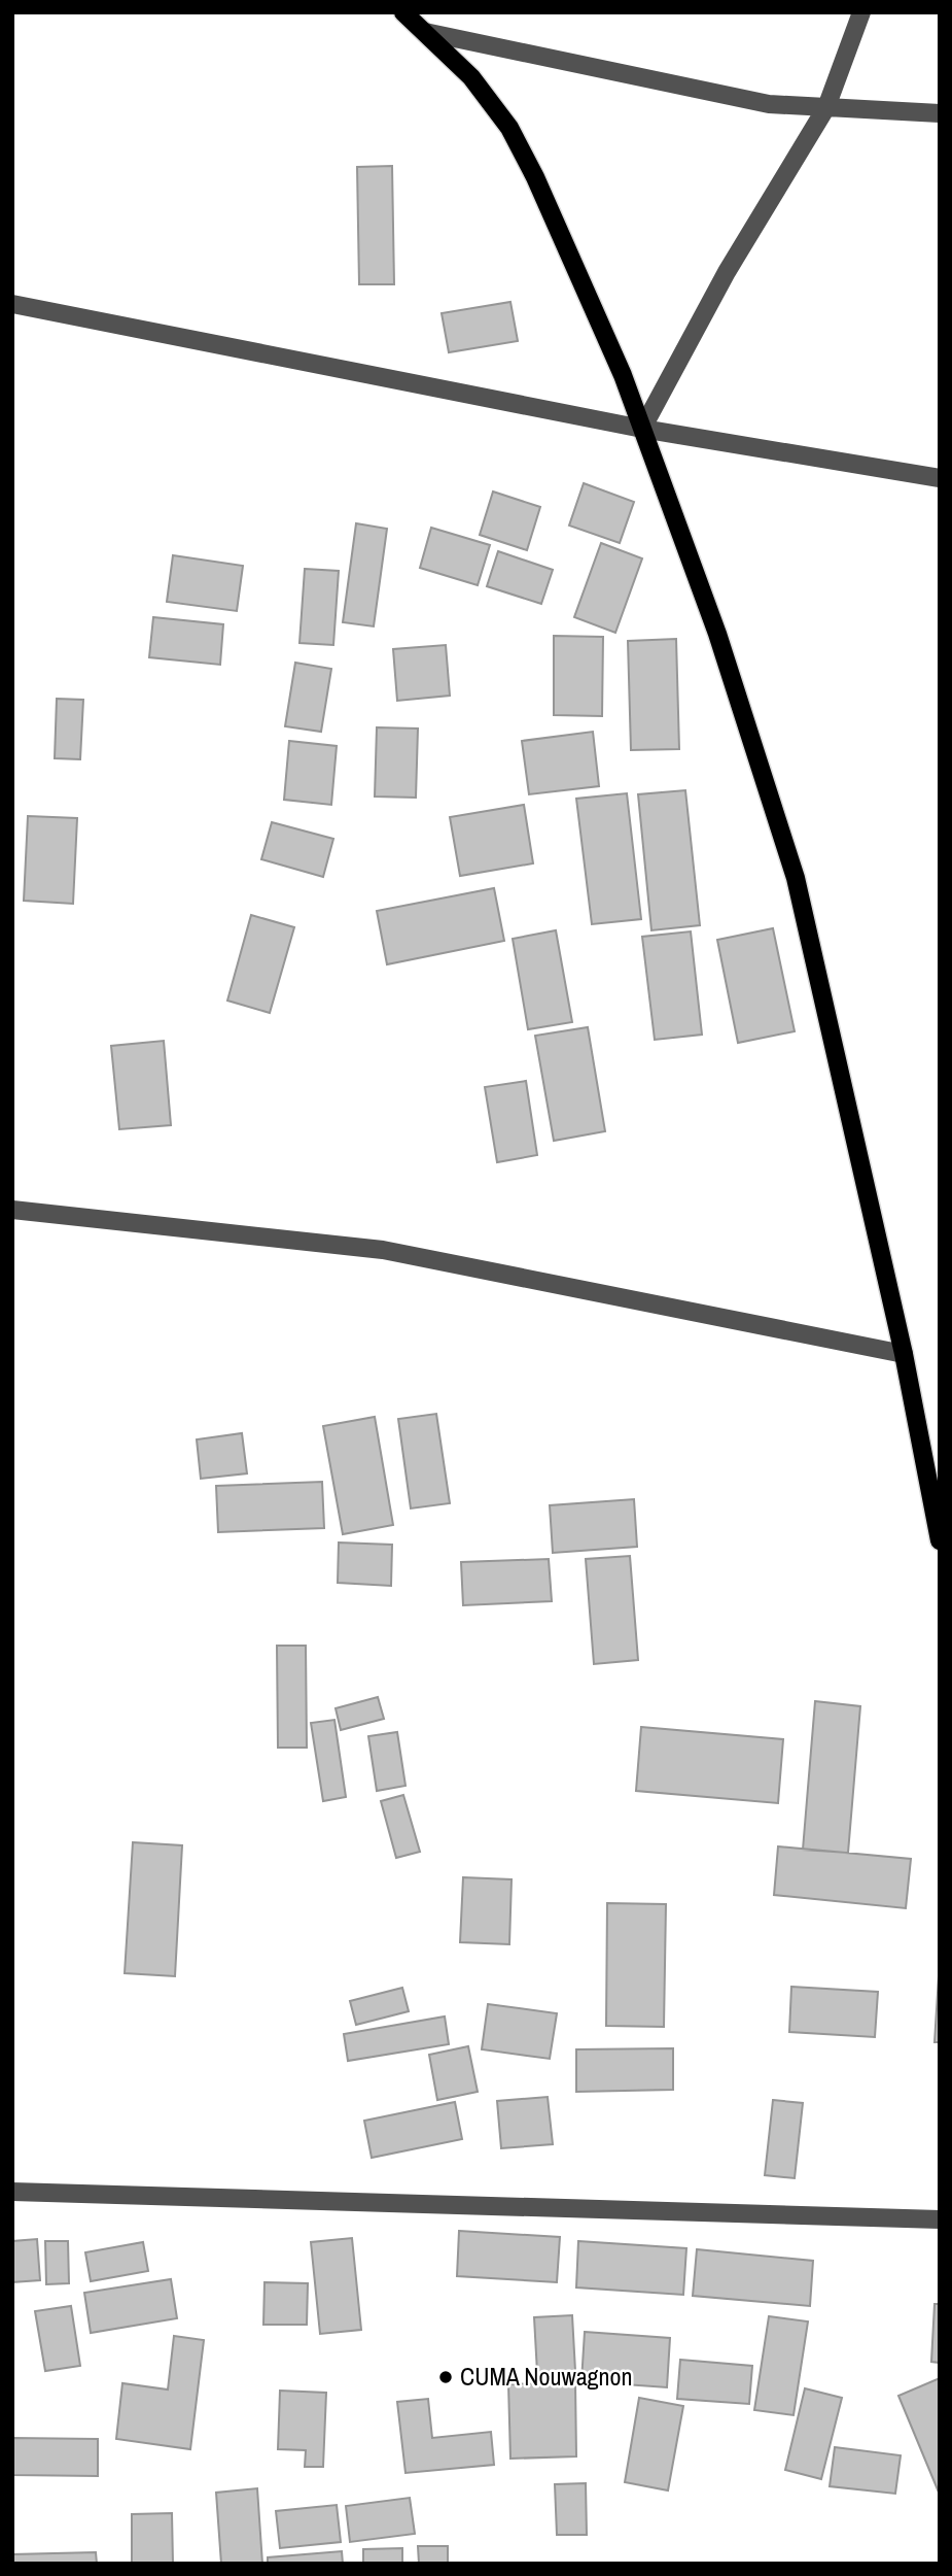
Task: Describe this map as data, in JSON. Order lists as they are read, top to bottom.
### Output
{
  "places": ["CUMA Nouwagnon"]
}
